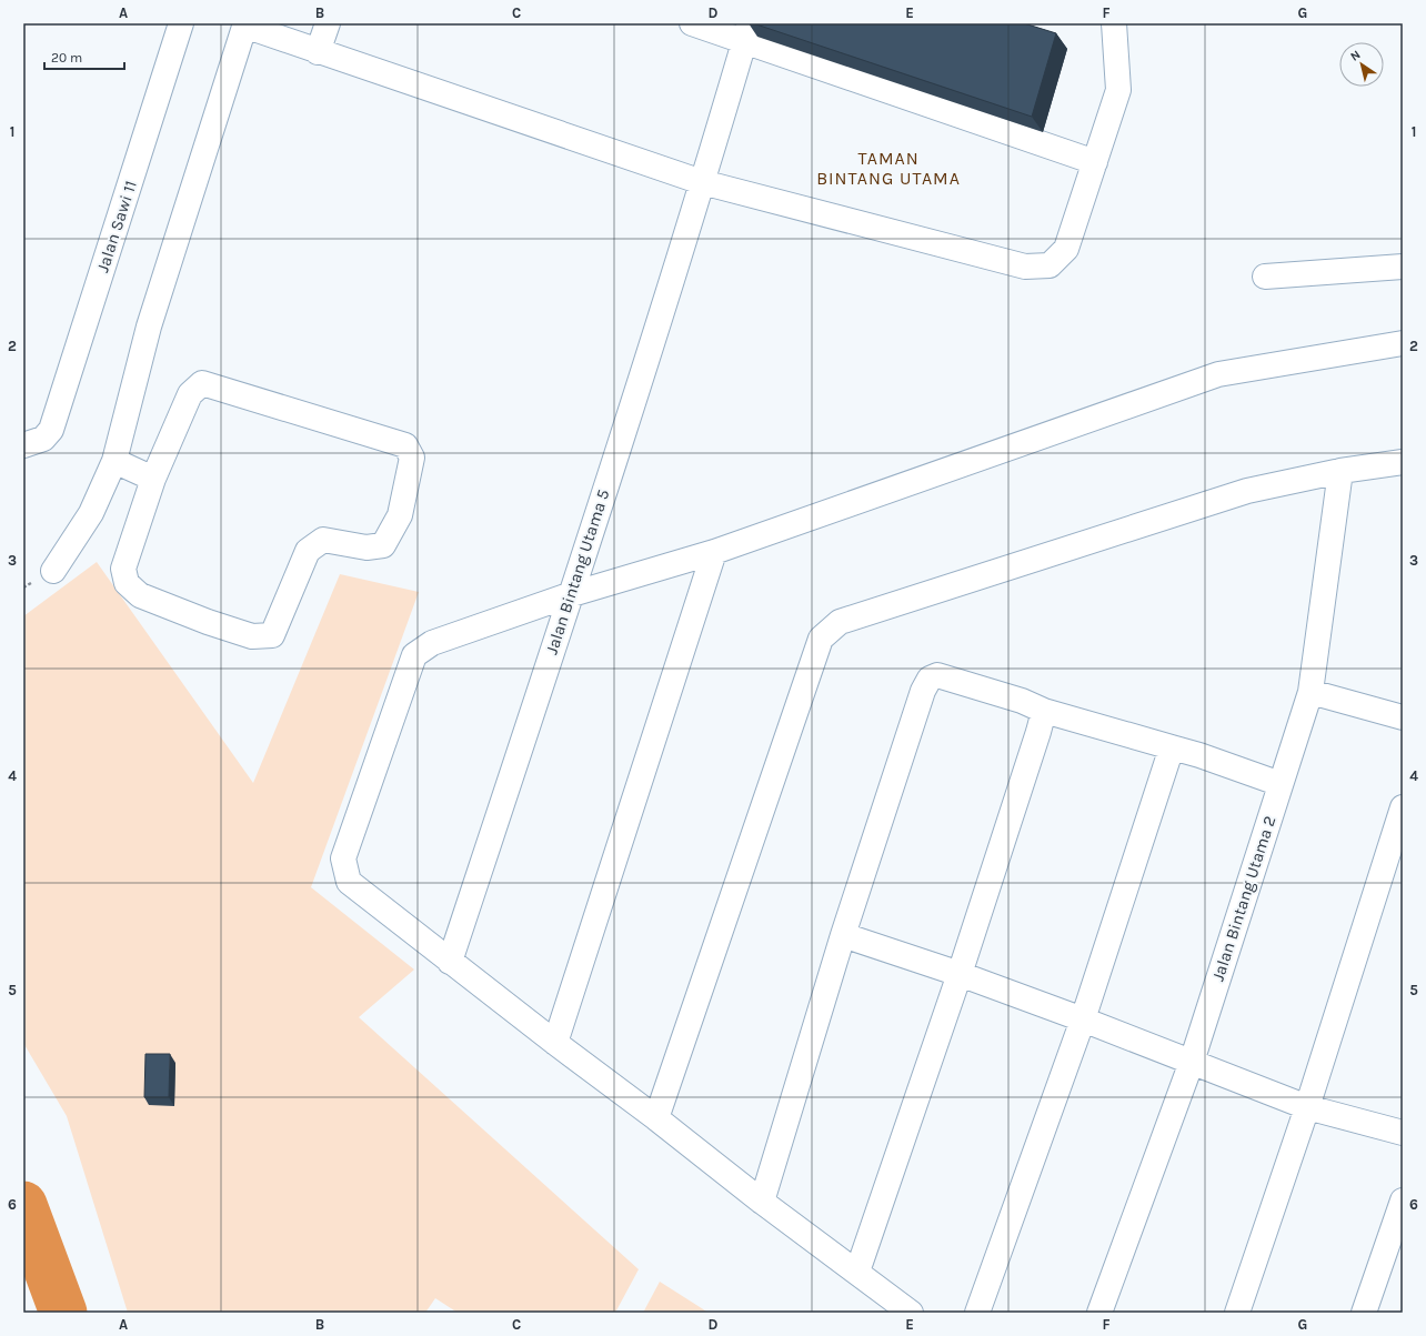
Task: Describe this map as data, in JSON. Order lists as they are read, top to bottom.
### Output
{
  "streets": {
    "street": ["Jalan Sawi 11", "Jalan Bintang Utama 5", "Jalan Bintang Utama 2"]
  },
  "districts": ["TAMAN BINTANG UTAMA"],
  "scale_bar": "20 m",
  "north": "top left",
  "grid": {
    "columns": [
      "A",
      "B",
      "C",
      "D",
      "E",
      "F",
      "G"
    ],
    "rows": [
      "1",
      "2",
      "3",
      "4",
      "5",
      "6"
    ]
  }
}
